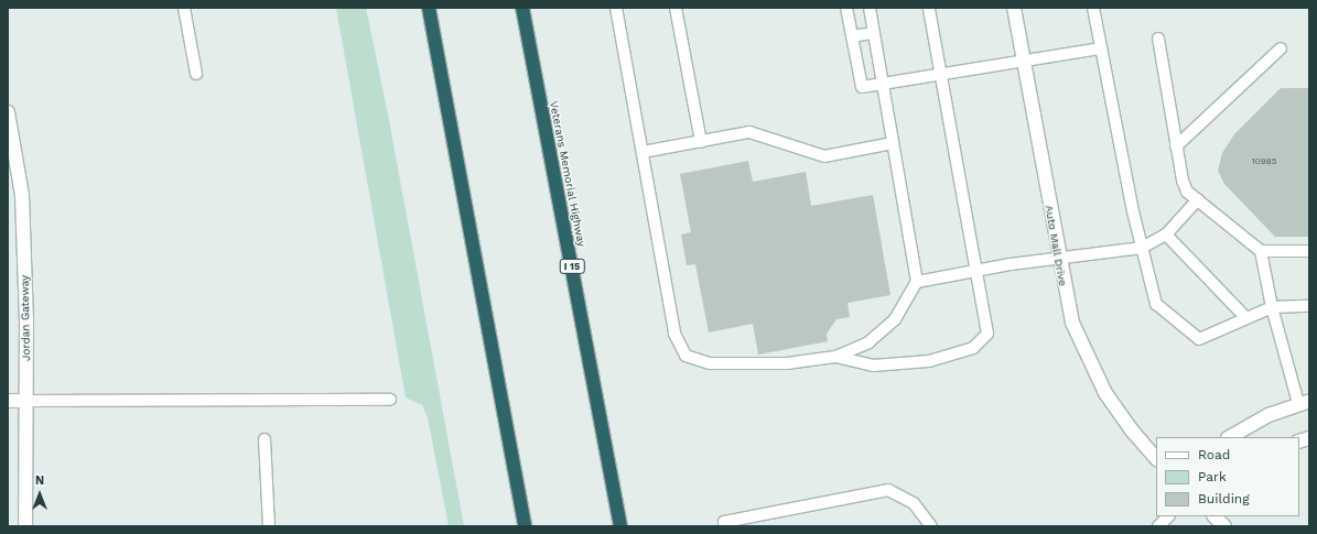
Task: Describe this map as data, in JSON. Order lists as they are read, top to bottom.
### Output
{
  "streets": {
    "highway": ["Veterans Memorial Highway", "I 15"],
    "street": ["Auto Mall Drive", "Jordan Gateway"]
  },
  "house_numbers": ["10985"],
  "legend": ["Road", "Park", "Building"],
  "north": "top"
}
